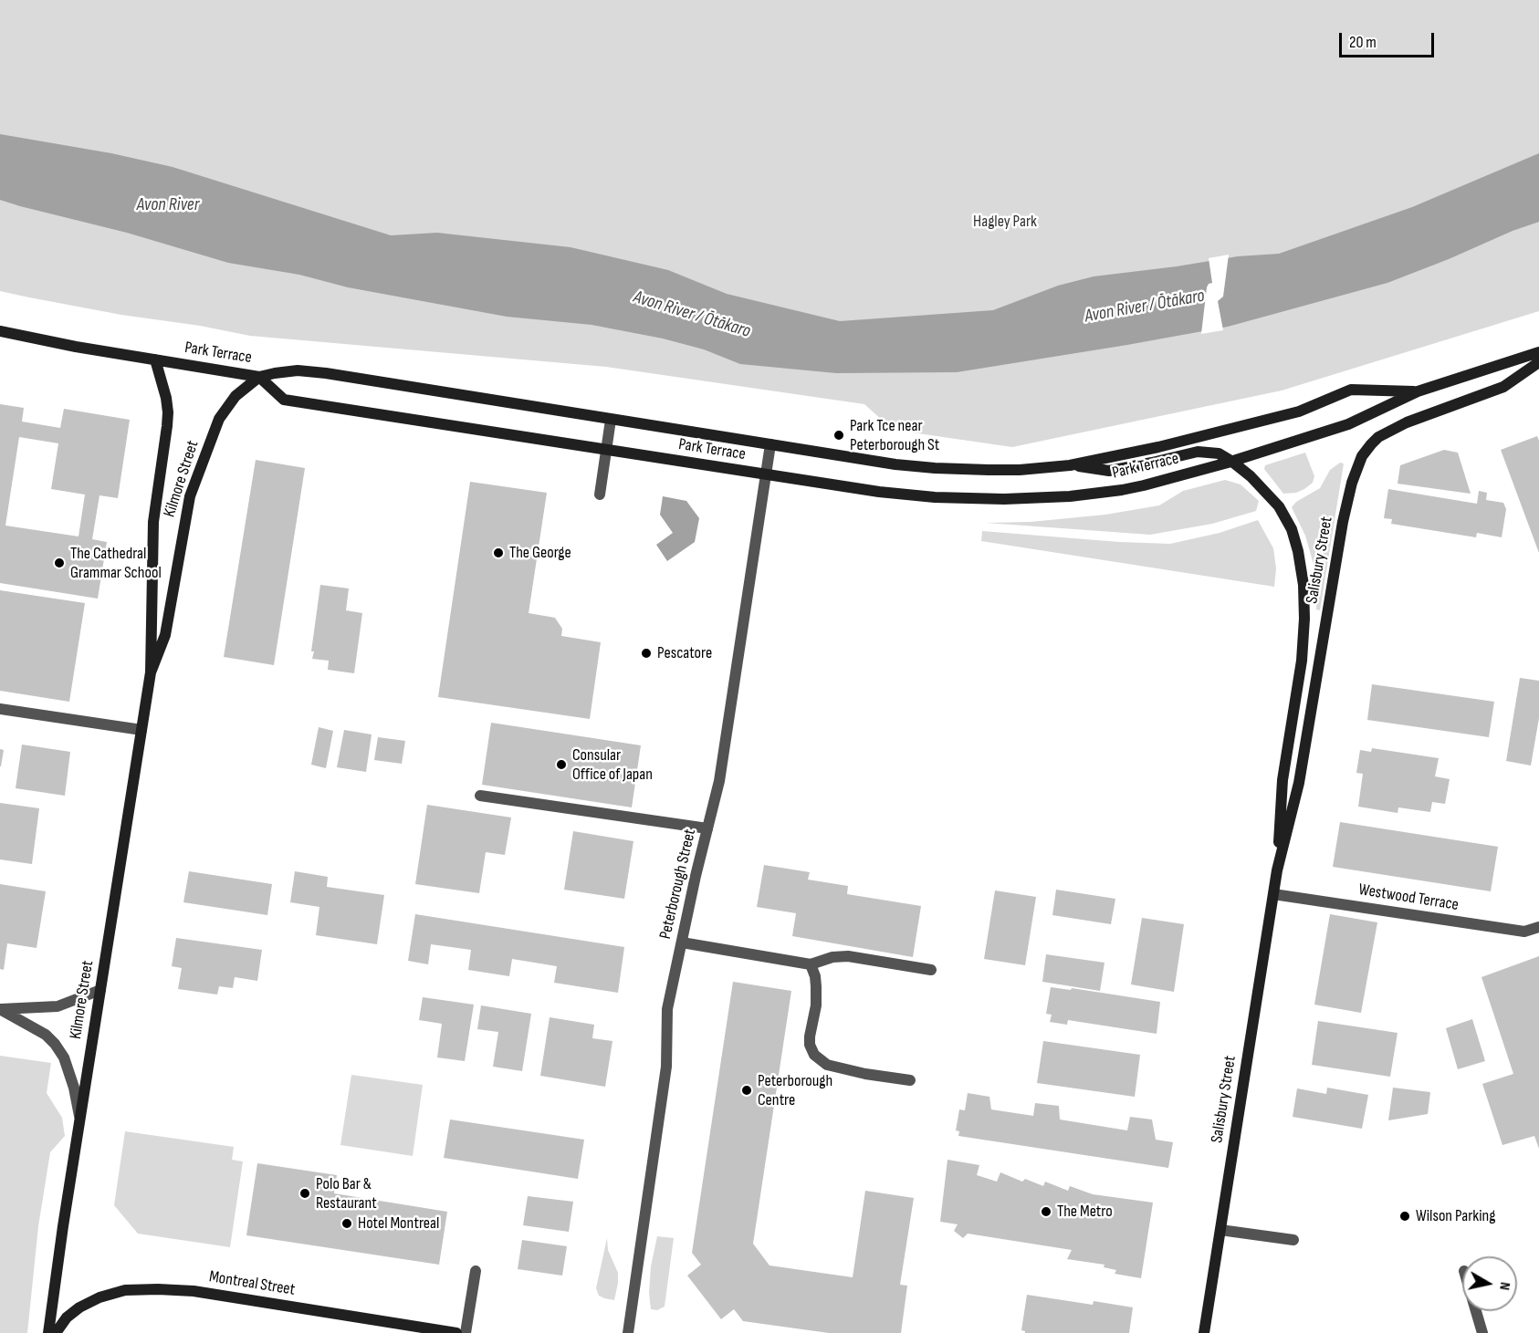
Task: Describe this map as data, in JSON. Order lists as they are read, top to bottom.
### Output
{
  "streets": {
    "street": [
      "Park Terrace",
      "Kilmore Street",
      "Salisbury Street",
      "Peterborough Street",
      "Westwood Terrace",
      "Montreal Street"
    ]
  },
  "crossings": [
    ["Park Terrace", "Kilmore Street"],
    ["Park Terrace", "Salisbury Street"],
    ["Park Terrace", "Peterborough Street"],
    ["Salisbury Street", "Westwood Terrace"]
  ],
  "water": ["Avon River", "Avon River / Ōtākaro"],
  "parks": ["Hagley Park"],
  "places": [
    "Park Tce near Peterborough St",
    "The George",
    "The Cathedral Grammar School",
    "Pescatore",
    "Consular Office of Japan",
    "Peterborough Centre",
    "Polo Bar & Restaurant",
    "The Metro",
    "Wilson Parking",
    "Hotel Montreal"
  ],
  "scale_bar": "20 m",
  "north": "right"
}
